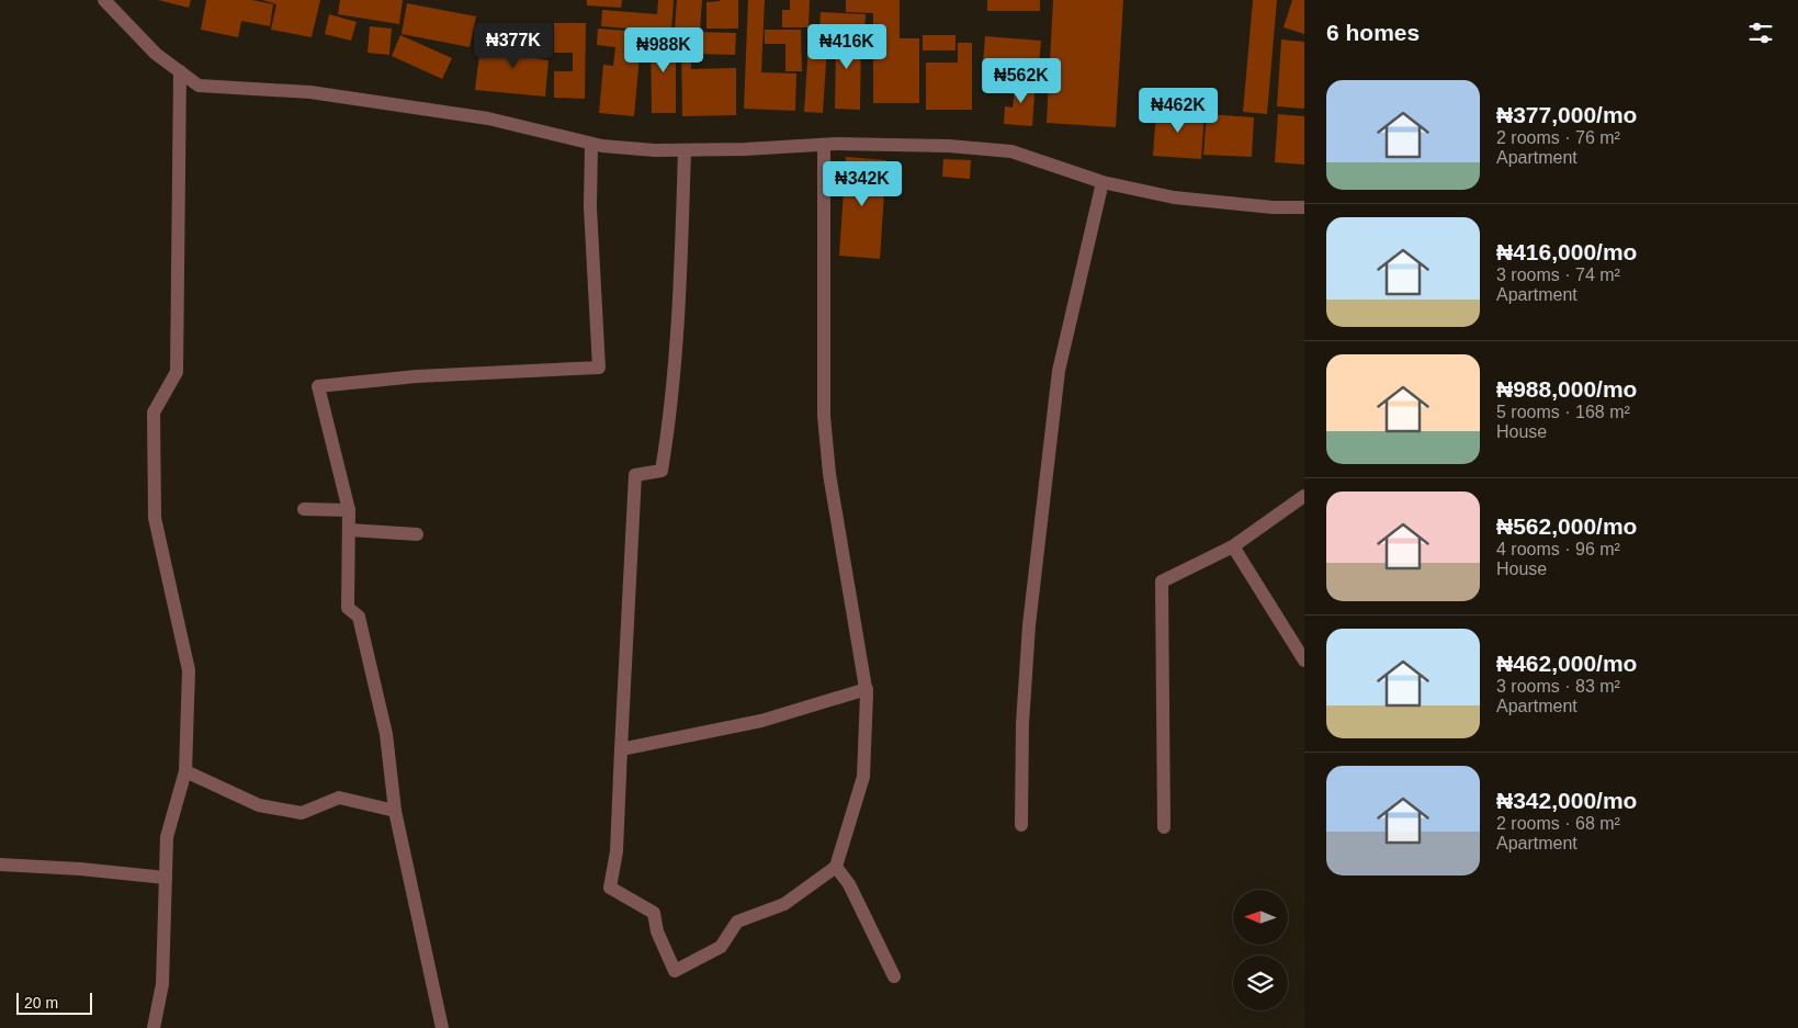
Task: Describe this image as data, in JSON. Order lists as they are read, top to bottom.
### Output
{
  "scale_bar": "20 m",
  "north": "left",
  "page": {
    "heading": "6 homes",
    "price": [
      "₦377K",
      "₦416K",
      "₦988K",
      "₦562K",
      "₦462K",
      "₦342K"
    ],
    "list": [
      {
        "name": "₦377,000/mo",
        "note": "2 rooms · 76 m² · Apartment"
      },
      {
        "name": "₦416,000/mo",
        "note": "3 rooms · 74 m² · Apartment"
      },
      {
        "name": "₦988,000/mo",
        "note": "5 rooms · 168 m² · House"
      },
      {
        "name": "₦562,000/mo",
        "note": "4 rooms · 96 m² · House"
      },
      {
        "name": "₦462,000/mo",
        "note": "3 rooms · 83 m² · Apartment"
      },
      {
        "name": "₦342,000/mo",
        "note": "2 rooms · 68 m² · Apartment"
      }
    ],
    "scale": "20 m"
  }
}
